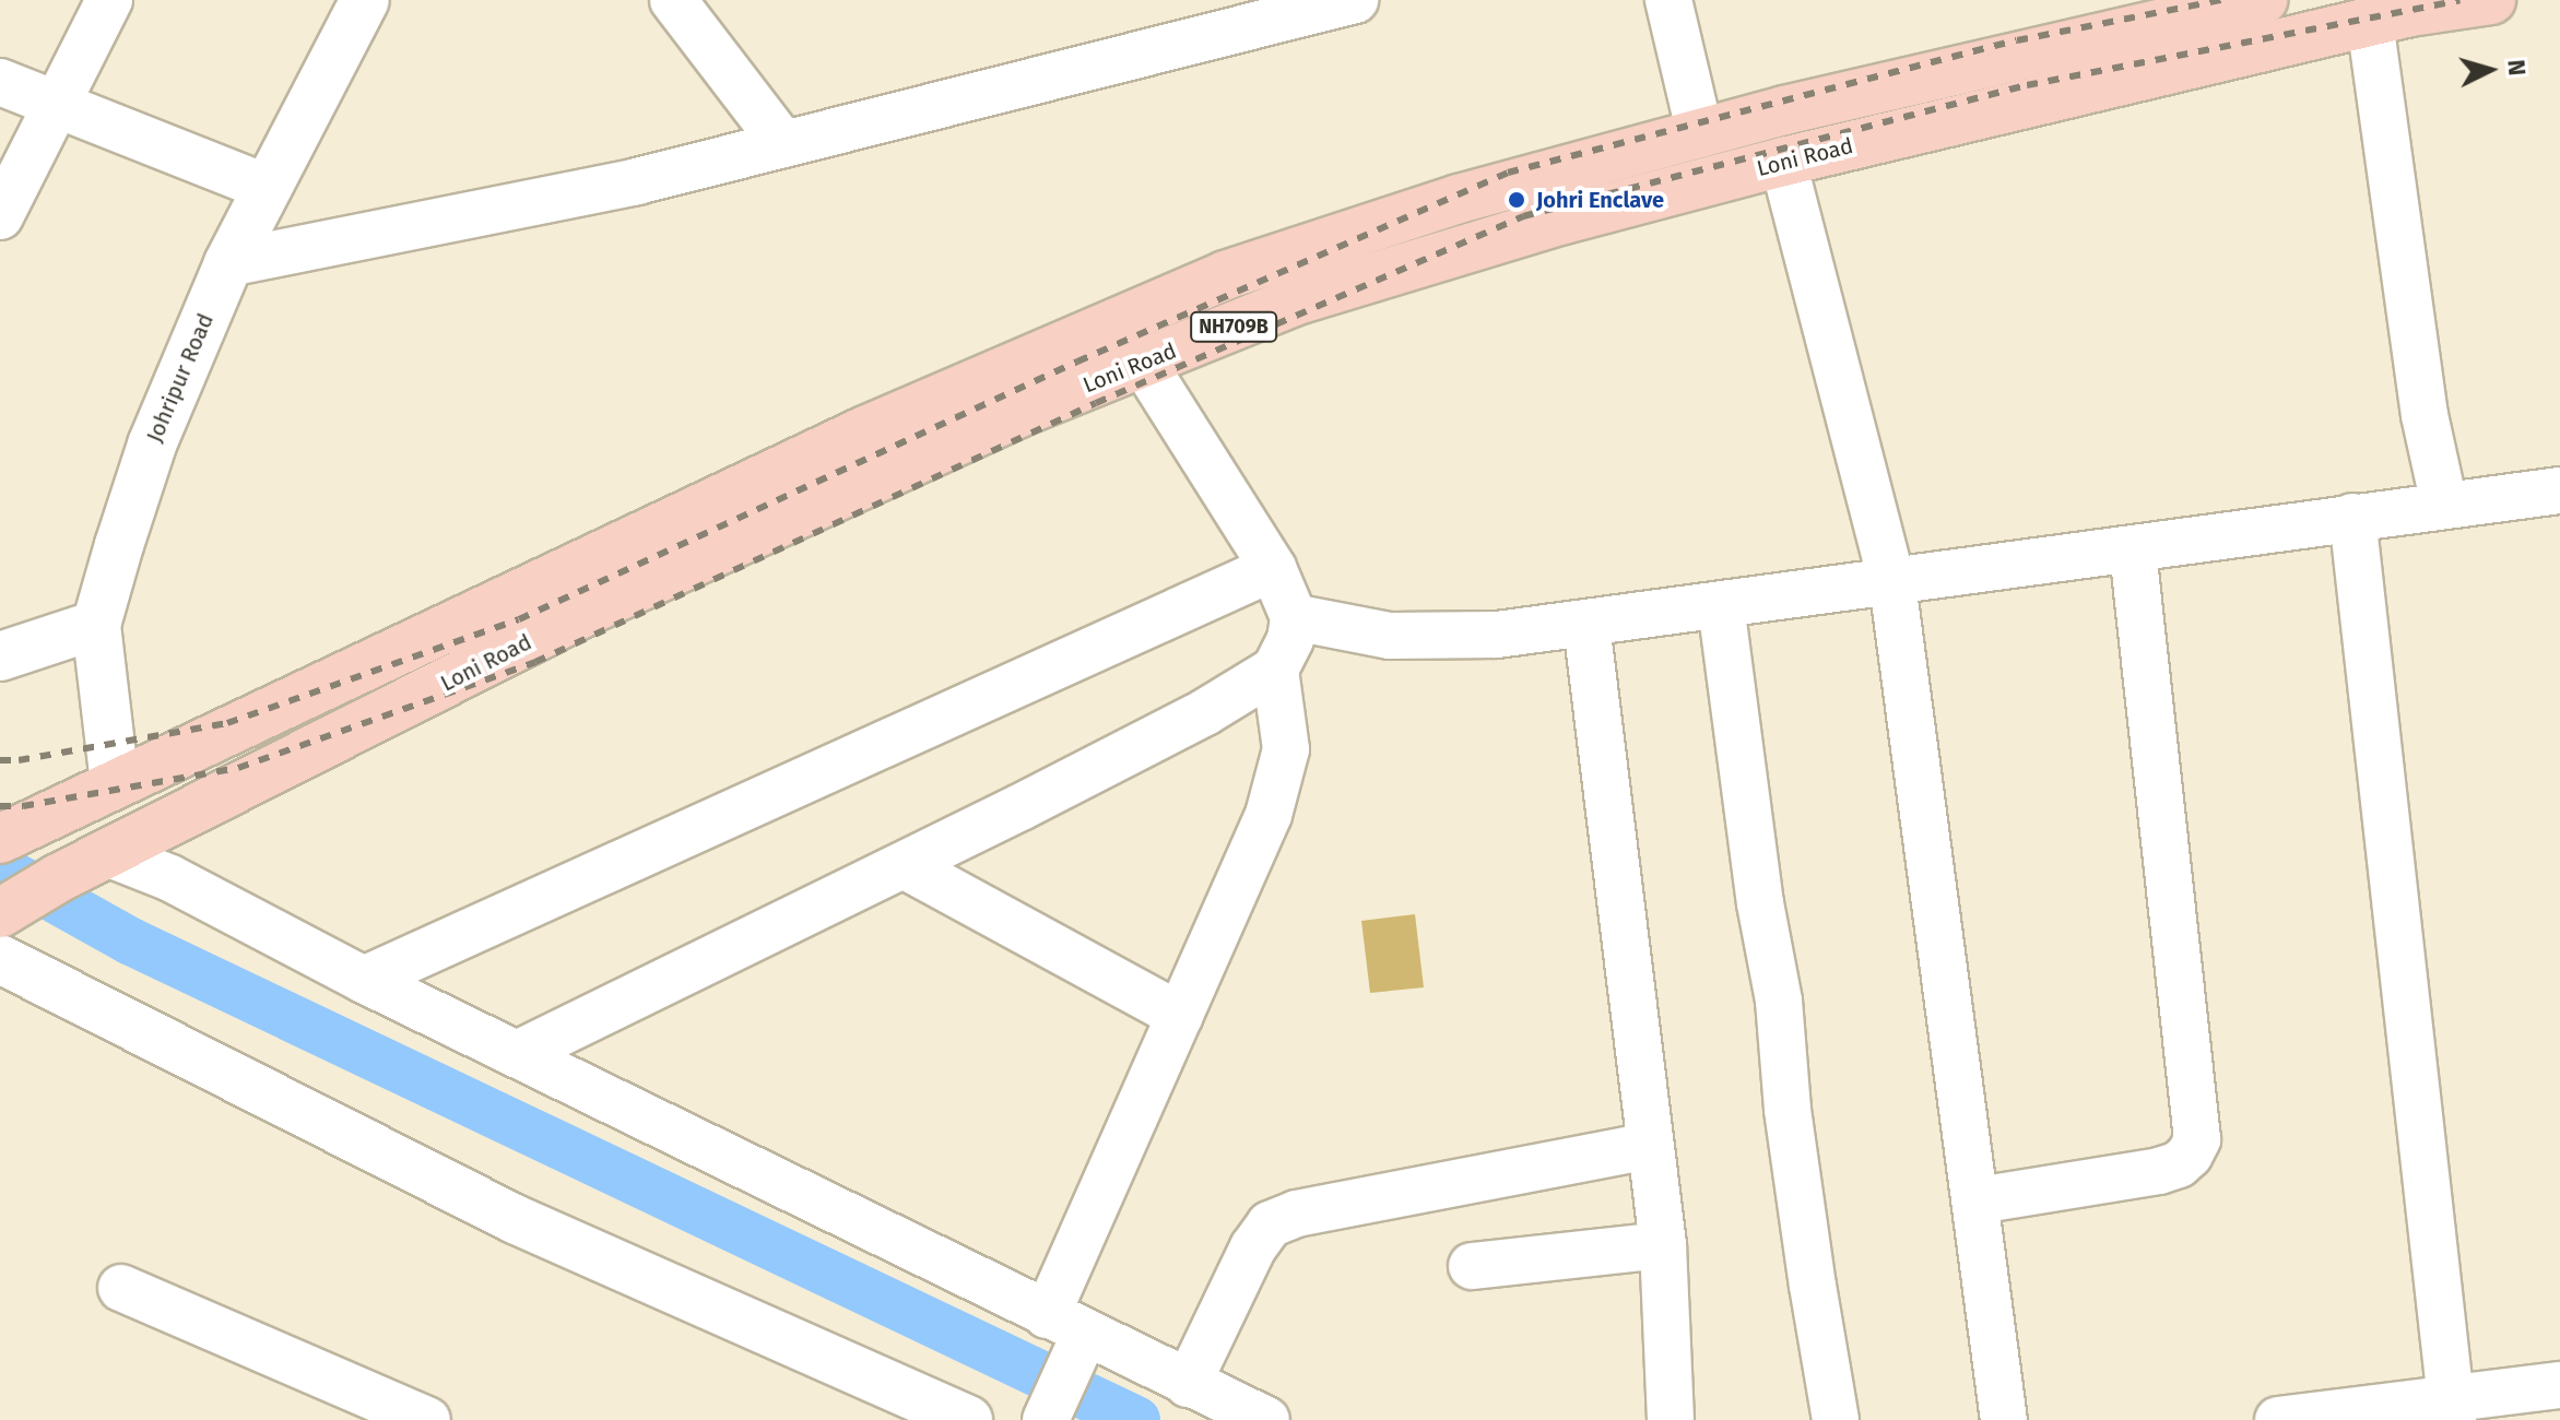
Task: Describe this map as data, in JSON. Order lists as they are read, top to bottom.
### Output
{
  "streets": {
    "highway": ["Loni Road", "NH709B"],
    "street": ["Johripur Road"]
  },
  "crossings": [
    ["NH709B", "Johripur Road"]
  ],
  "places": ["Johri Enclave"],
  "north": "right"
}
